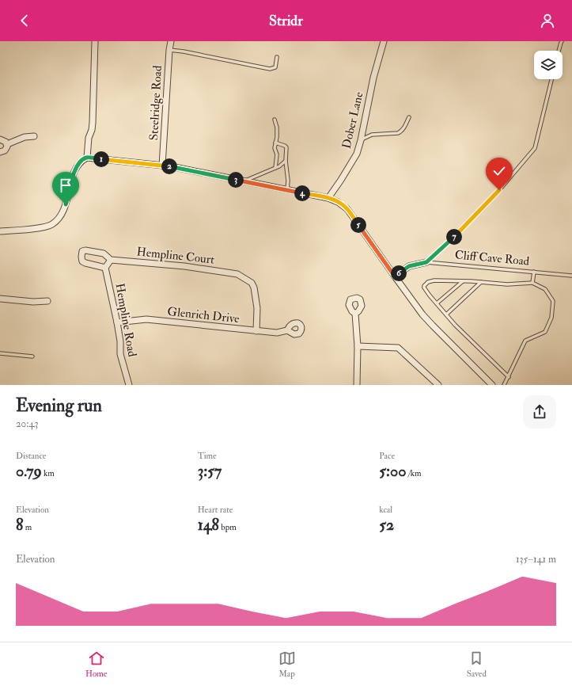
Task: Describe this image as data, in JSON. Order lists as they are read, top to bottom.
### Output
{
  "streets": {
    "street": [
      "Steelridge Road",
      "Dober Lane",
      "Hempline Court",
      "Cliff Cave Road",
      "Glenrich Drive",
      "Hempline Road"
    ]
  },
  "crossings": [
    ["Hempline Court", "Glenrich Drive"],
    ["Hempline Court", "Hempline Road"],
    ["Glenrich Drive", "Hempline Road"]
  ],
  "page": {
    "header": "Stridr",
    "pins": [
      "1",
      "2",
      "3",
      "4",
      "5",
      "7",
      "6"
    ],
    "heading": ["Evening run", "20:43"],
    "stats": [
      ["Distance", "0.79 km"],
      ["Time", "3:57"],
      ["Pace", "5:00 /km"],
      ["Elevation", "8 m"],
      ["Heart rate", "148 bpm"],
      ["kcal", "52"]
    ],
    "chart": ["Elevation", "135–141 m"],
    "tabs": ["Home", "Map", "Saved"]
  }
}
